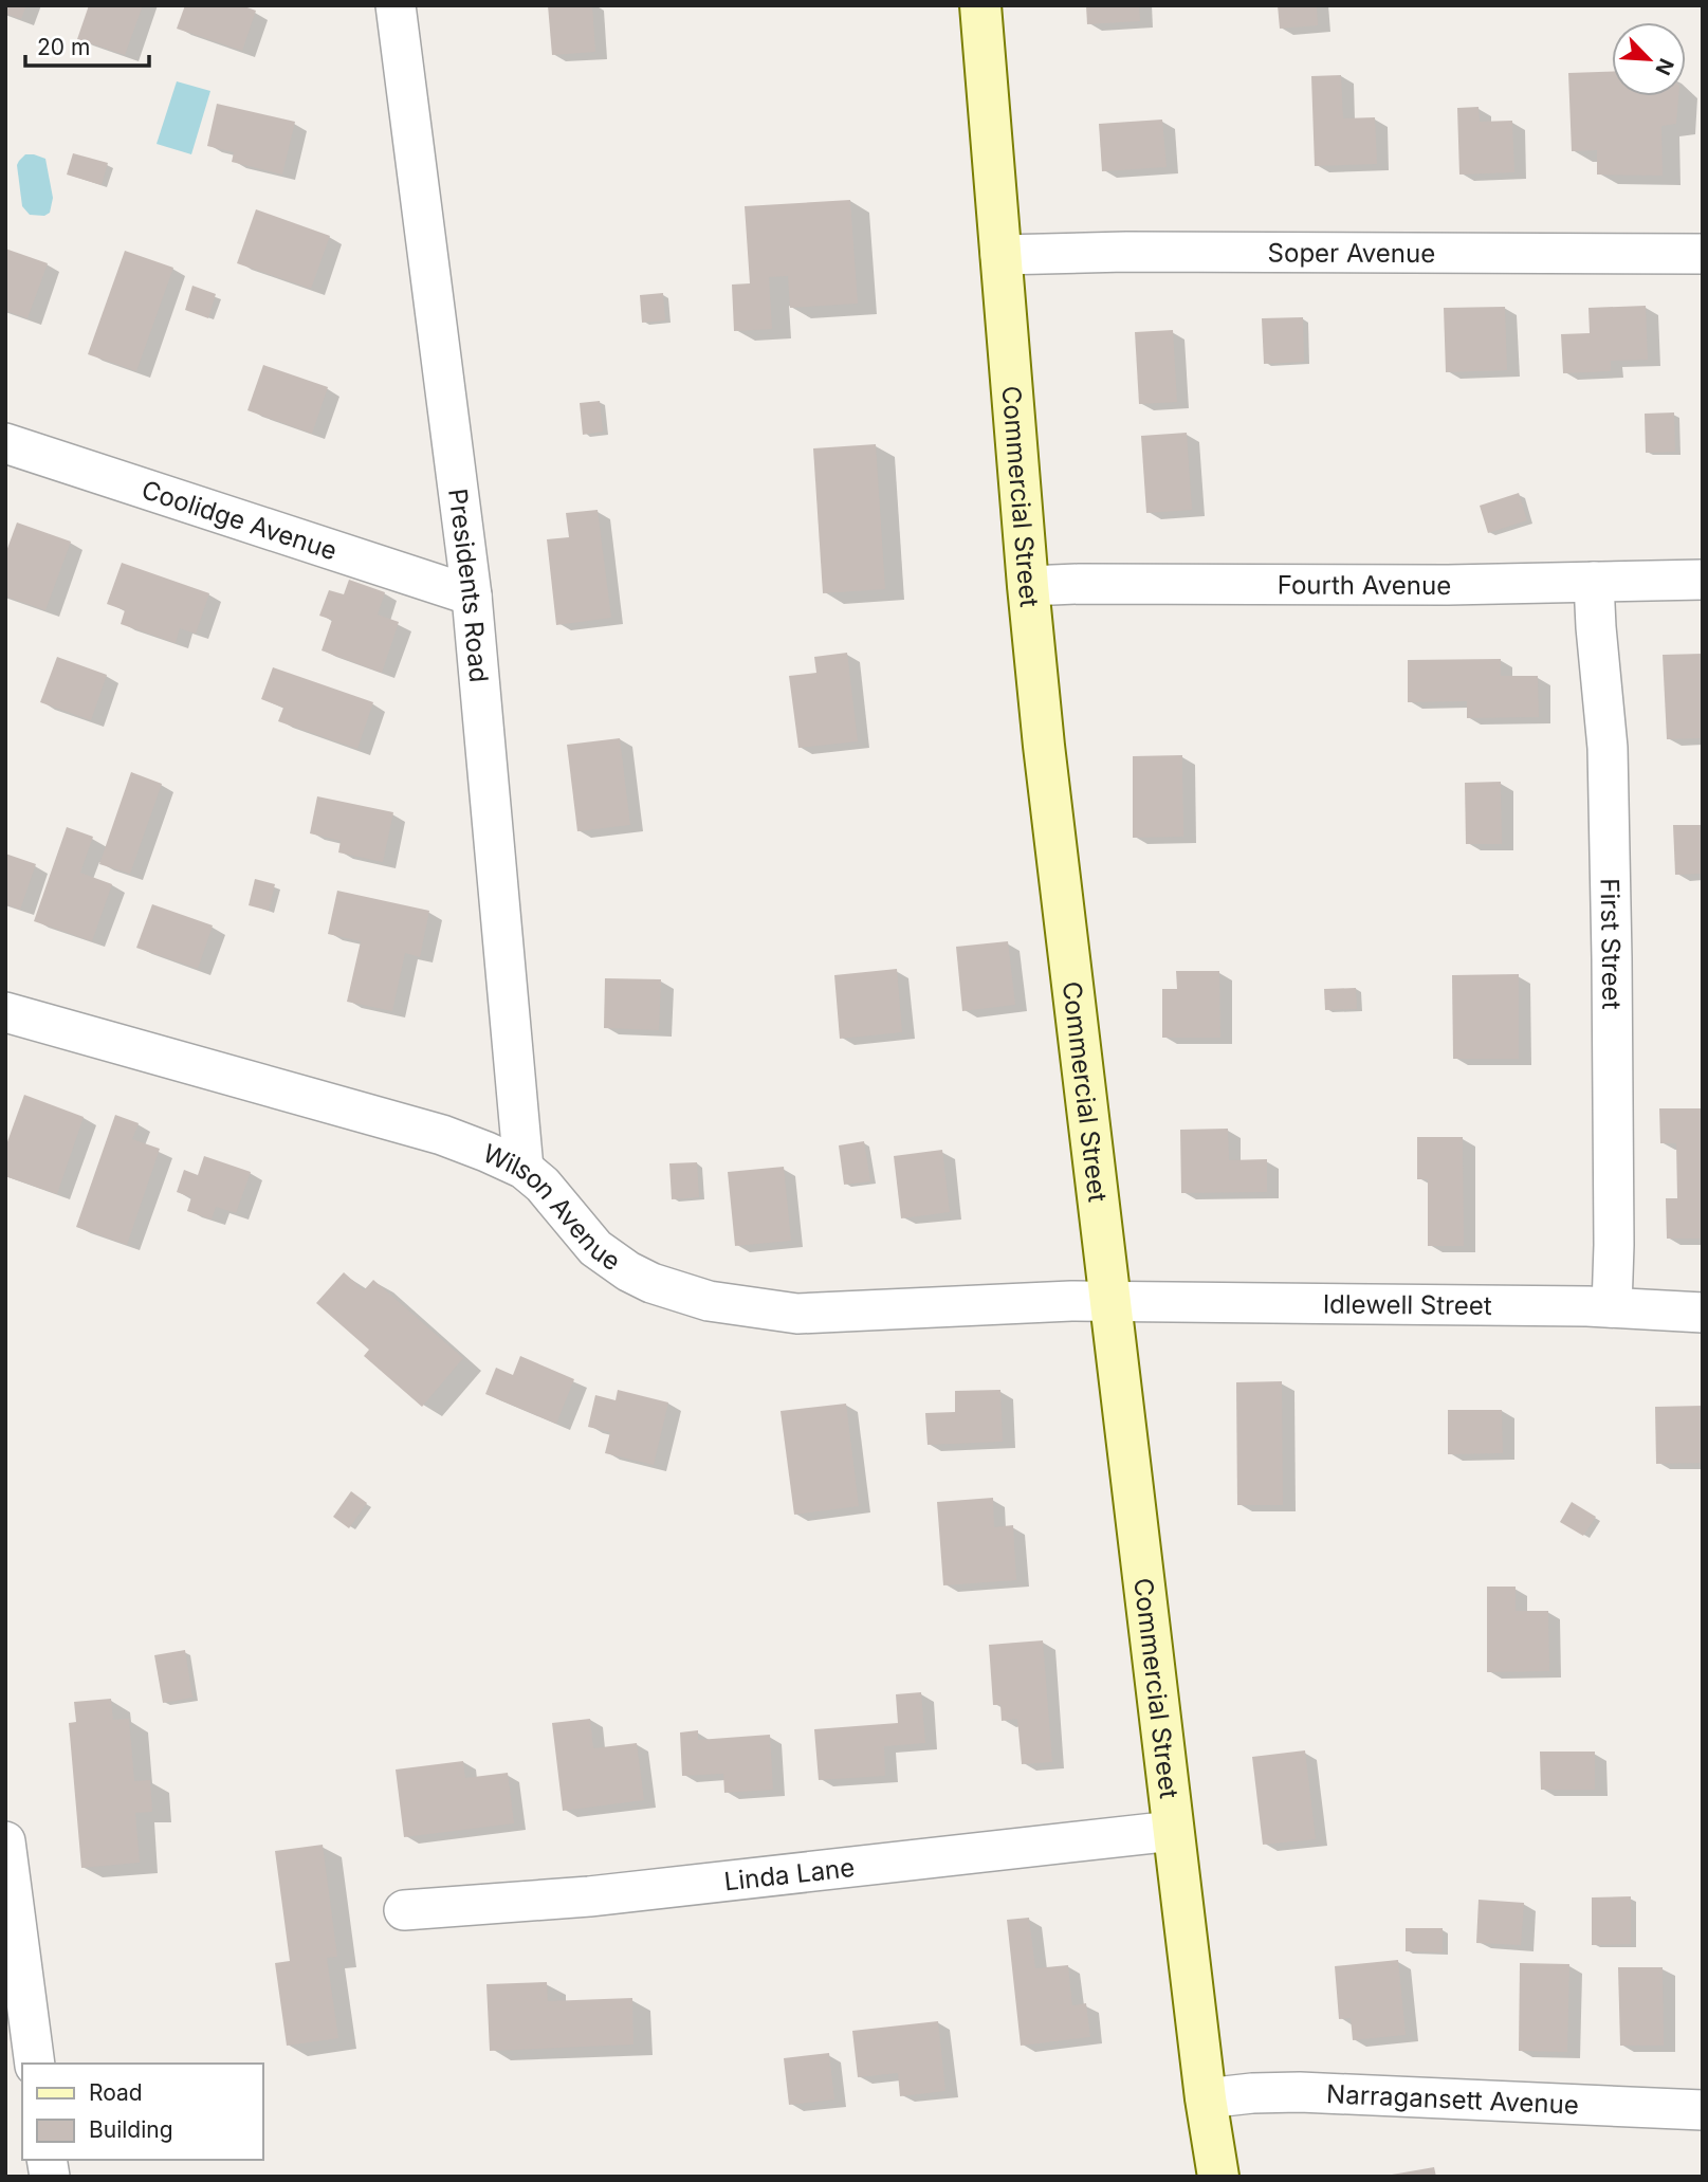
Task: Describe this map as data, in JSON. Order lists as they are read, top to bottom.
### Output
{
  "streets": {
    "main road": ["Commercial Street"],
    "street": [
      "Soper Avenue",
      "Coolidge Avenue",
      "Fourth Avenue",
      "Presidents Road",
      "First Street",
      "Wilson Avenue",
      "Idlewell Street",
      "Linda Lane",
      "Narragansett Avenue"
    ]
  },
  "crossings": [
    ["Soper Avenue", "Commercial Street"],
    ["Commercial Street", "Fourth Avenue"],
    ["Commercial Street", "Wilson Avenue"],
    ["Commercial Street", "Idlewell Street"],
    ["Commercial Street", "Linda Lane"],
    ["Commercial Street", "Narragansett Avenue"],
    ["Coolidge Avenue", "Presidents Road"],
    ["Fourth Avenue", "First Street"],
    ["Presidents Road", "Wilson Avenue"],
    ["First Street", "Idlewell Street"],
    ["Wilson Avenue", "Idlewell Street"]
  ],
  "legend": ["Road", "Building"],
  "scale_bar": "20 m",
  "north": "bottom right"
}
